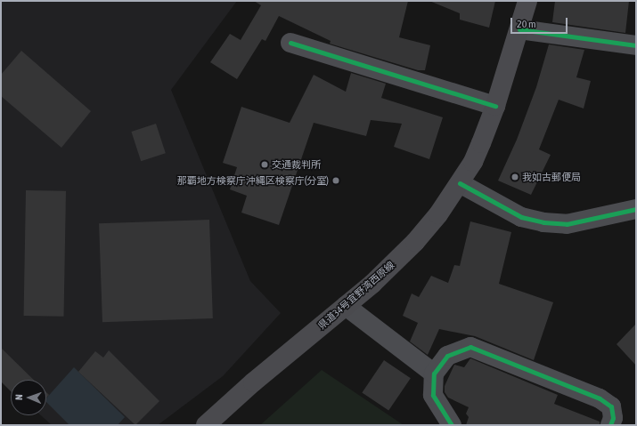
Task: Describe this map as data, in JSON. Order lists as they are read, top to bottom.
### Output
{
  "streets": {
    "main road": ["県道34号宜野湾西原線"]
  },
  "places": ["交通裁判所", "我如古郵便局", "那覇地方検察庁沖縄区検察庁(分室)"],
  "scale_bar": "20 m",
  "north": "left"
}
